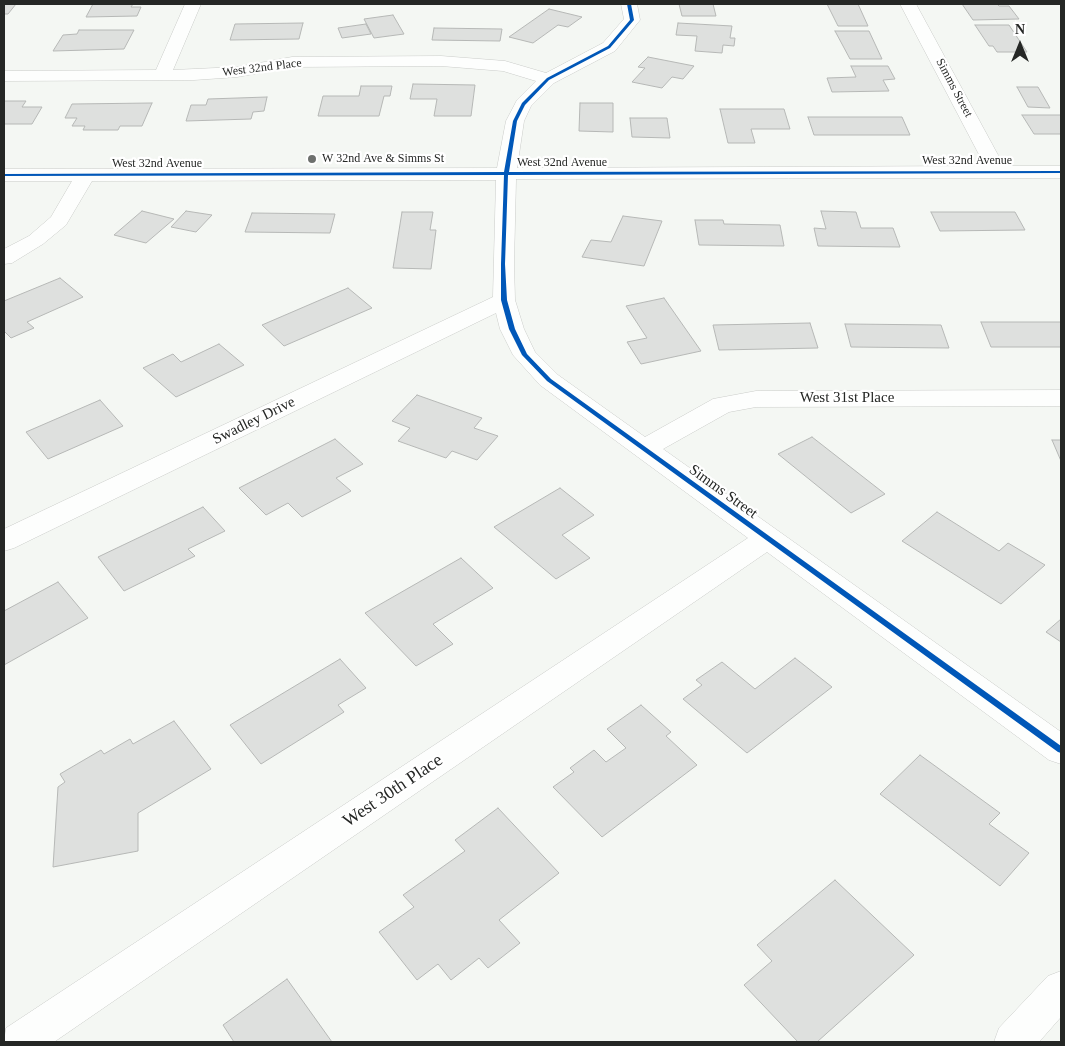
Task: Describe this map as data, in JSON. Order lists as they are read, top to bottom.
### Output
{
  "streets": {
    "street": [
      "West 32nd Place",
      "Simms Street",
      "West 32nd Avenue",
      "West 31st Place",
      "Swadley Drive",
      "West 30th Place"
    ]
  },
  "crossings": [
    ["West 32nd Place", "Simms Street"],
    ["Simms Street", "West 32nd Avenue"],
    ["Simms Street", "West 31st Place"],
    ["Simms Street", "Swadley Drive"],
    ["Simms Street", "West 30th Place"]
  ],
  "places": ["W 32nd Ave & Simms St"],
  "north": "top"
}
